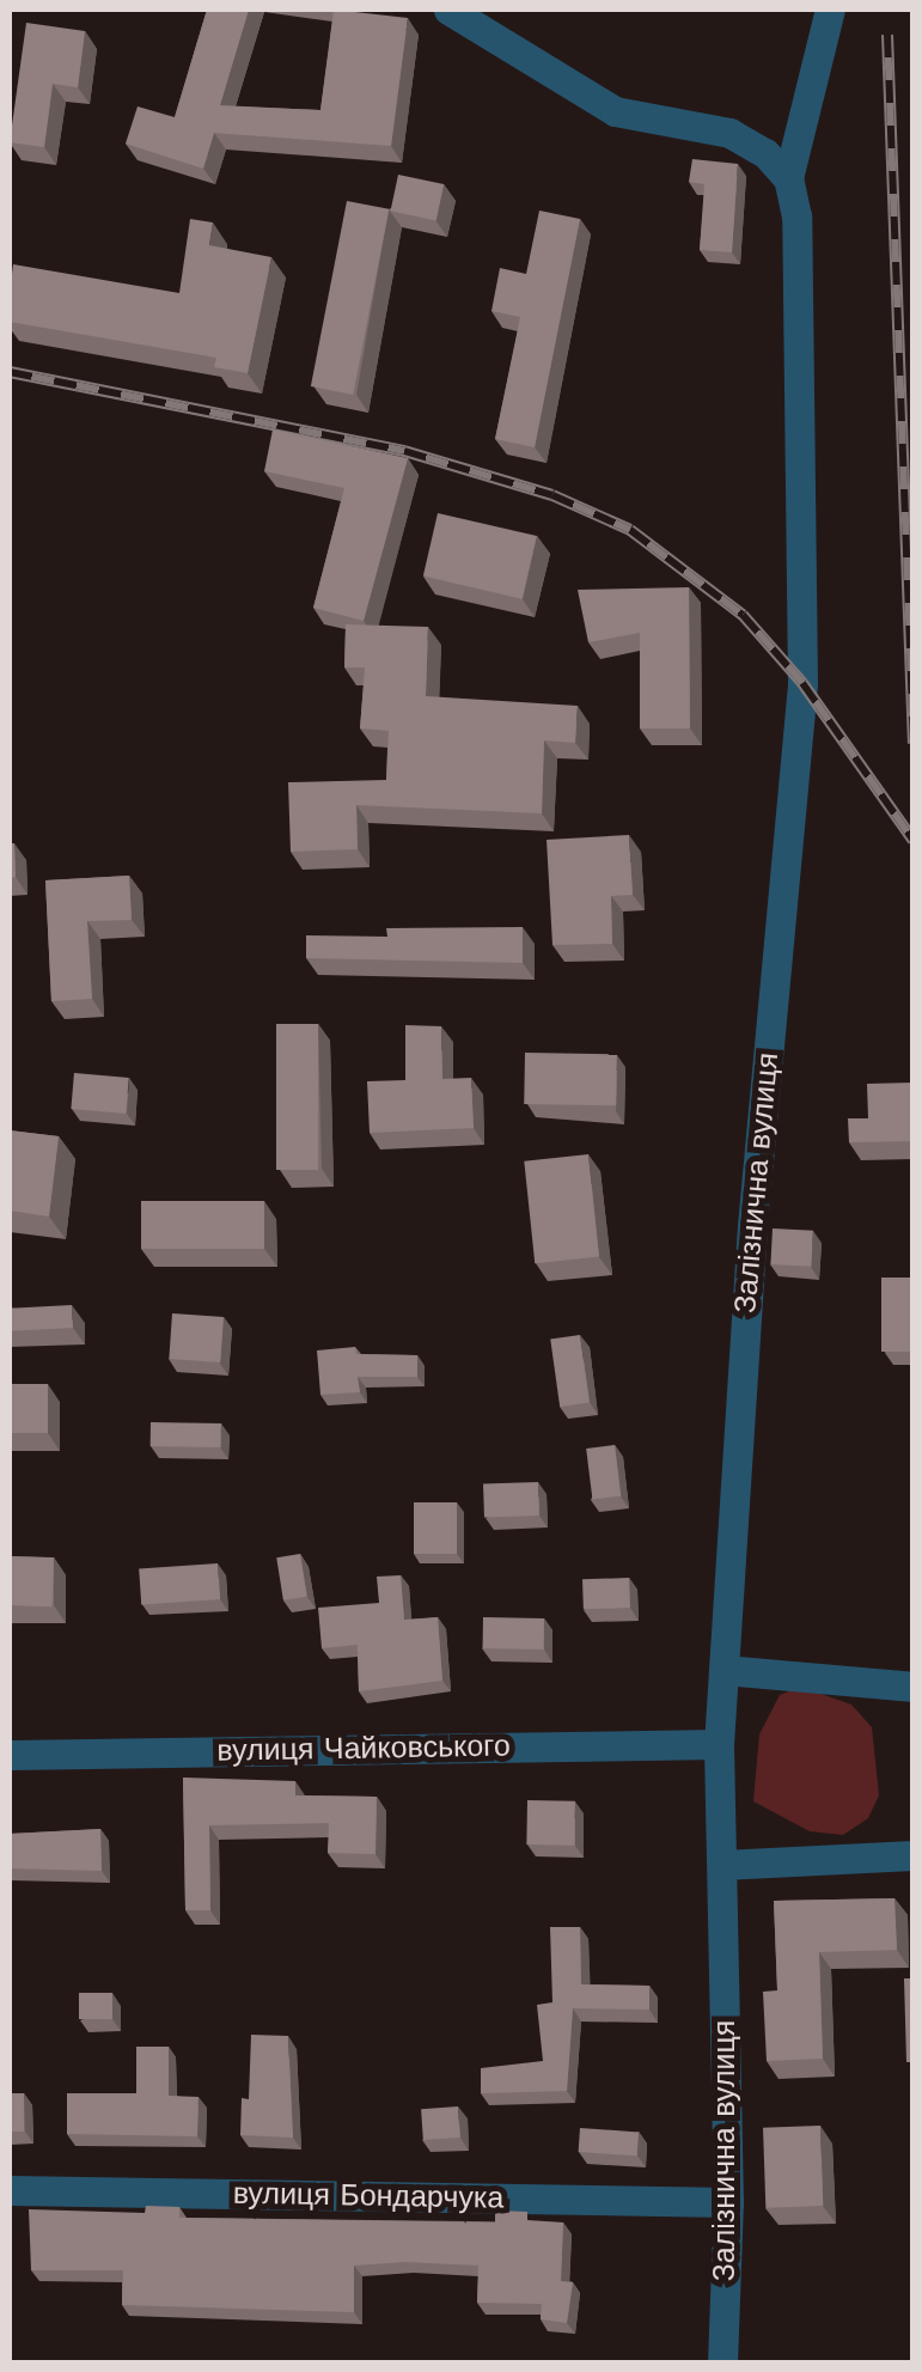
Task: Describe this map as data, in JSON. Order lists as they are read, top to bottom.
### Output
{
  "streets": {
    "street": ["Залізнична вулиця", "вулиця Чайковського", "вулиця Бондарчука"]
  },
  "crossings": [
    ["Залізнична вулиця", "вулиця Чайковського"],
    ["Залізнична вулиця", "вулиця Бондарчука"]
  ]
}
